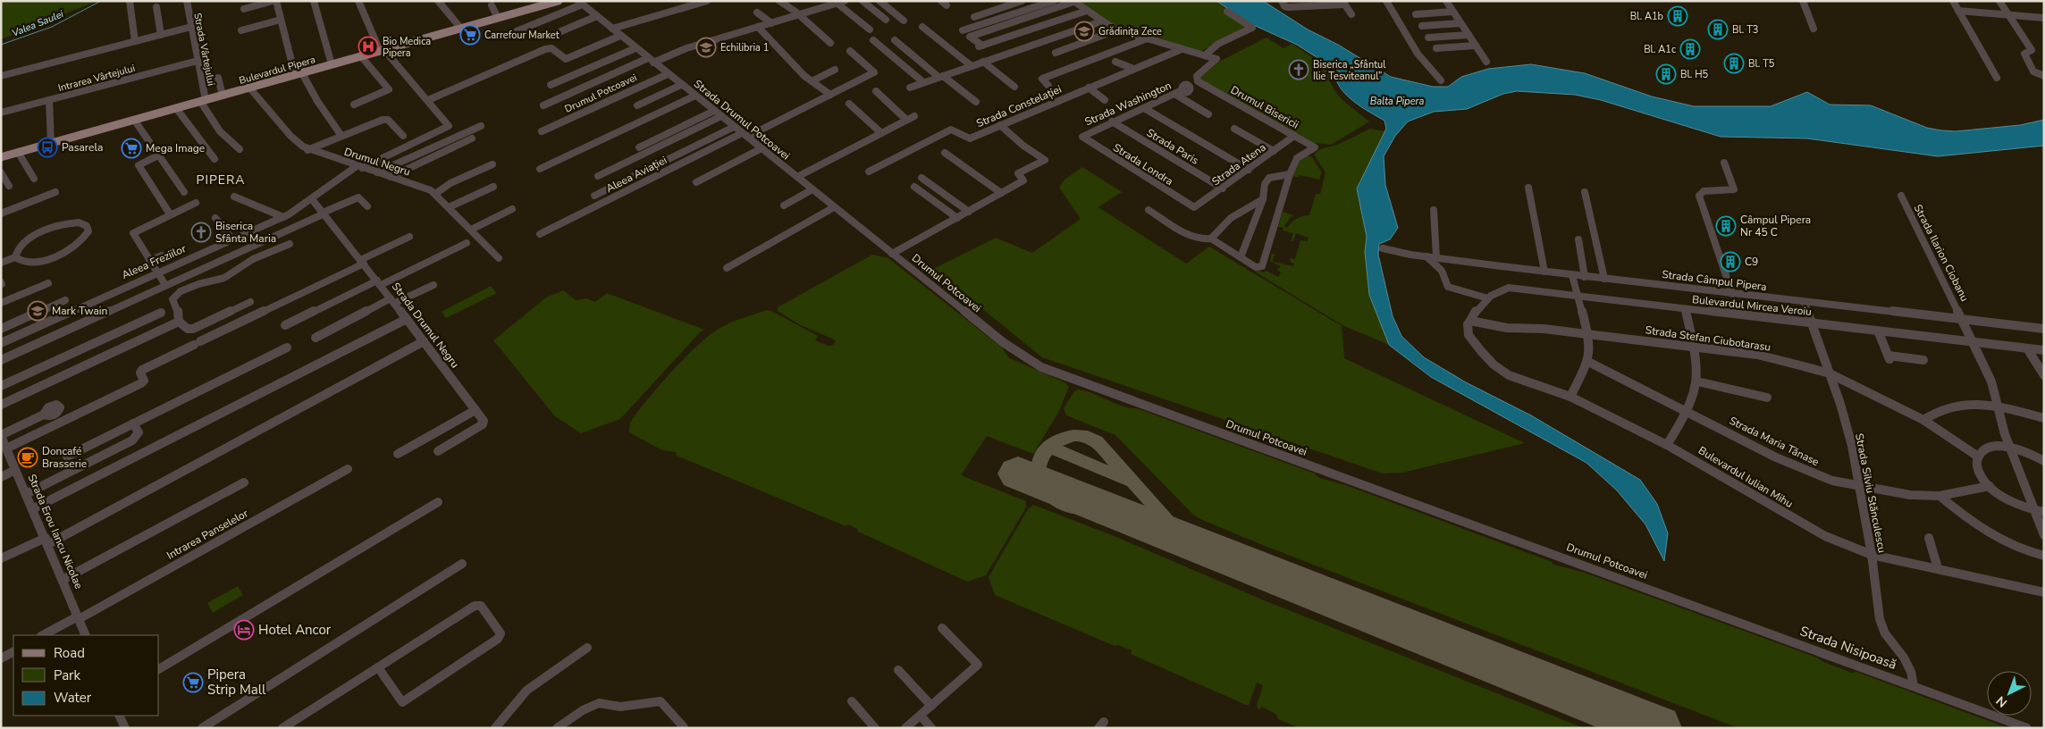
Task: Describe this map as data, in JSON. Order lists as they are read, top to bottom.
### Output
{
  "streets": {
    "main road": ["Bulevardul Pipera"],
    "street": [
      "Strada Vârtejului",
      "Intrarea Vârtejului",
      "Drumul Potcoavei",
      "Strada Washington",
      "Strada Constelației",
      "Drumul Bisericii",
      "Strada Drumul Potcoavei",
      "Strada Paris",
      "Drumul Negru",
      "Strada Londra",
      "Strada Atena",
      "Aleea Aviației",
      "Strada Ilarion Ciobanu",
      "Aleea Freziilor",
      "Strada Câmpul Pipera",
      "Bulevardul Mircea Veroiu",
      "Strada Drumul Negru",
      "Strada Stefan Ciubotarasu",
      "Strada Maria Tănase",
      "Bulevardul Iulian Mihu",
      "Strada Silviu Stănculescu",
      "Strada Erou Iancu Nicolae",
      "Intrarea Panselelor",
      "Strada Nisipoasă"
    ]
  },
  "crossings": [
    ["Strada Vârtejului", "Bulevardul Pipera"],
    ["Strada Vârtejului", "Intrarea Vârtejului"],
    ["Bulevardul Pipera", "Drumul Negru"],
    ["Drumul Potcoavei", "Strada Drumul Potcoavei"],
    ["Drumul Potcoavei", "Strada Nisipoasă"],
    ["Strada Washington", "Drumul Bisericii"],
    ["Strada Washington", "Strada Paris"],
    ["Strada Washington", "Strada Londra"],
    ["Drumul Bisericii", "Strada Atena"],
    ["Strada Drumul Potcoavei", "Aleea Aviației"],
    ["Strada Paris", "Strada Atena"],
    ["Drumul Negru", "Aleea Freziilor"],
    ["Strada Londra", "Strada Atena"],
    ["Strada Ilarion Ciobanu", "Strada Câmpul Pipera"],
    ["Strada Ilarion Ciobanu", "Bulevardul Mircea Veroiu"],
    ["Aleea Freziilor", "Strada Drumul Negru"],
    ["Strada Câmpul Pipera", "Strada Silviu Stănculescu"],
    ["Bulevardul Mircea Veroiu", "Strada Stefan Ciubotarasu"],
    ["Bulevardul Mircea Veroiu", "Bulevardul Iulian Mihu"],
    ["Bulevardul Mircea Veroiu", "Strada Silviu Stănculescu"],
    ["Strada Stefan Ciubotarasu", "Bulevardul Iulian Mihu"],
    ["Strada Stefan Ciubotarasu", "Strada Silviu Stănculescu"],
    ["Strada Maria Tănase", "Strada Silviu Stănculescu"],
    ["Bulevardul Iulian Mihu", "Strada Silviu Stănculescu"],
    ["Strada Silviu Stănculescu", "Strada Nisipoasă"],
    ["Strada Erou Iancu Nicolae", "Intrarea Panselelor"]
  ],
  "districts": ["PIPERA"],
  "water": ["Valea Saulei", "Balta Pipera"],
  "places": {
    "building": [
      "Bl. A1b",
      "Bl. T3",
      "Bl. A1c",
      "Bl. T5",
      "Bl. H5",
      "Câmpul Pipera Nr 45 C",
      "C9"
    ],
    "school or university": ["Grădinița Zece", "Echilibria 1", "Mark Twain"],
    "supermarket": ["Carrefour Market", "Mega Image", "Pipera Strip Mall"],
    "hospital": ["Bio Medica Pipera"],
    "church": ["Biserica „Sfântul Ilie Tesviteanul”", "Biserica Sfânta Maria"],
    "bus stop": ["Pasarela"],
    "cafe": ["Doncafé Brasserie"],
    "hotel": ["Hotel Ancor"]
  },
  "legend": ["Road", "Park", "Water"],
  "north": "bottom left"
}
